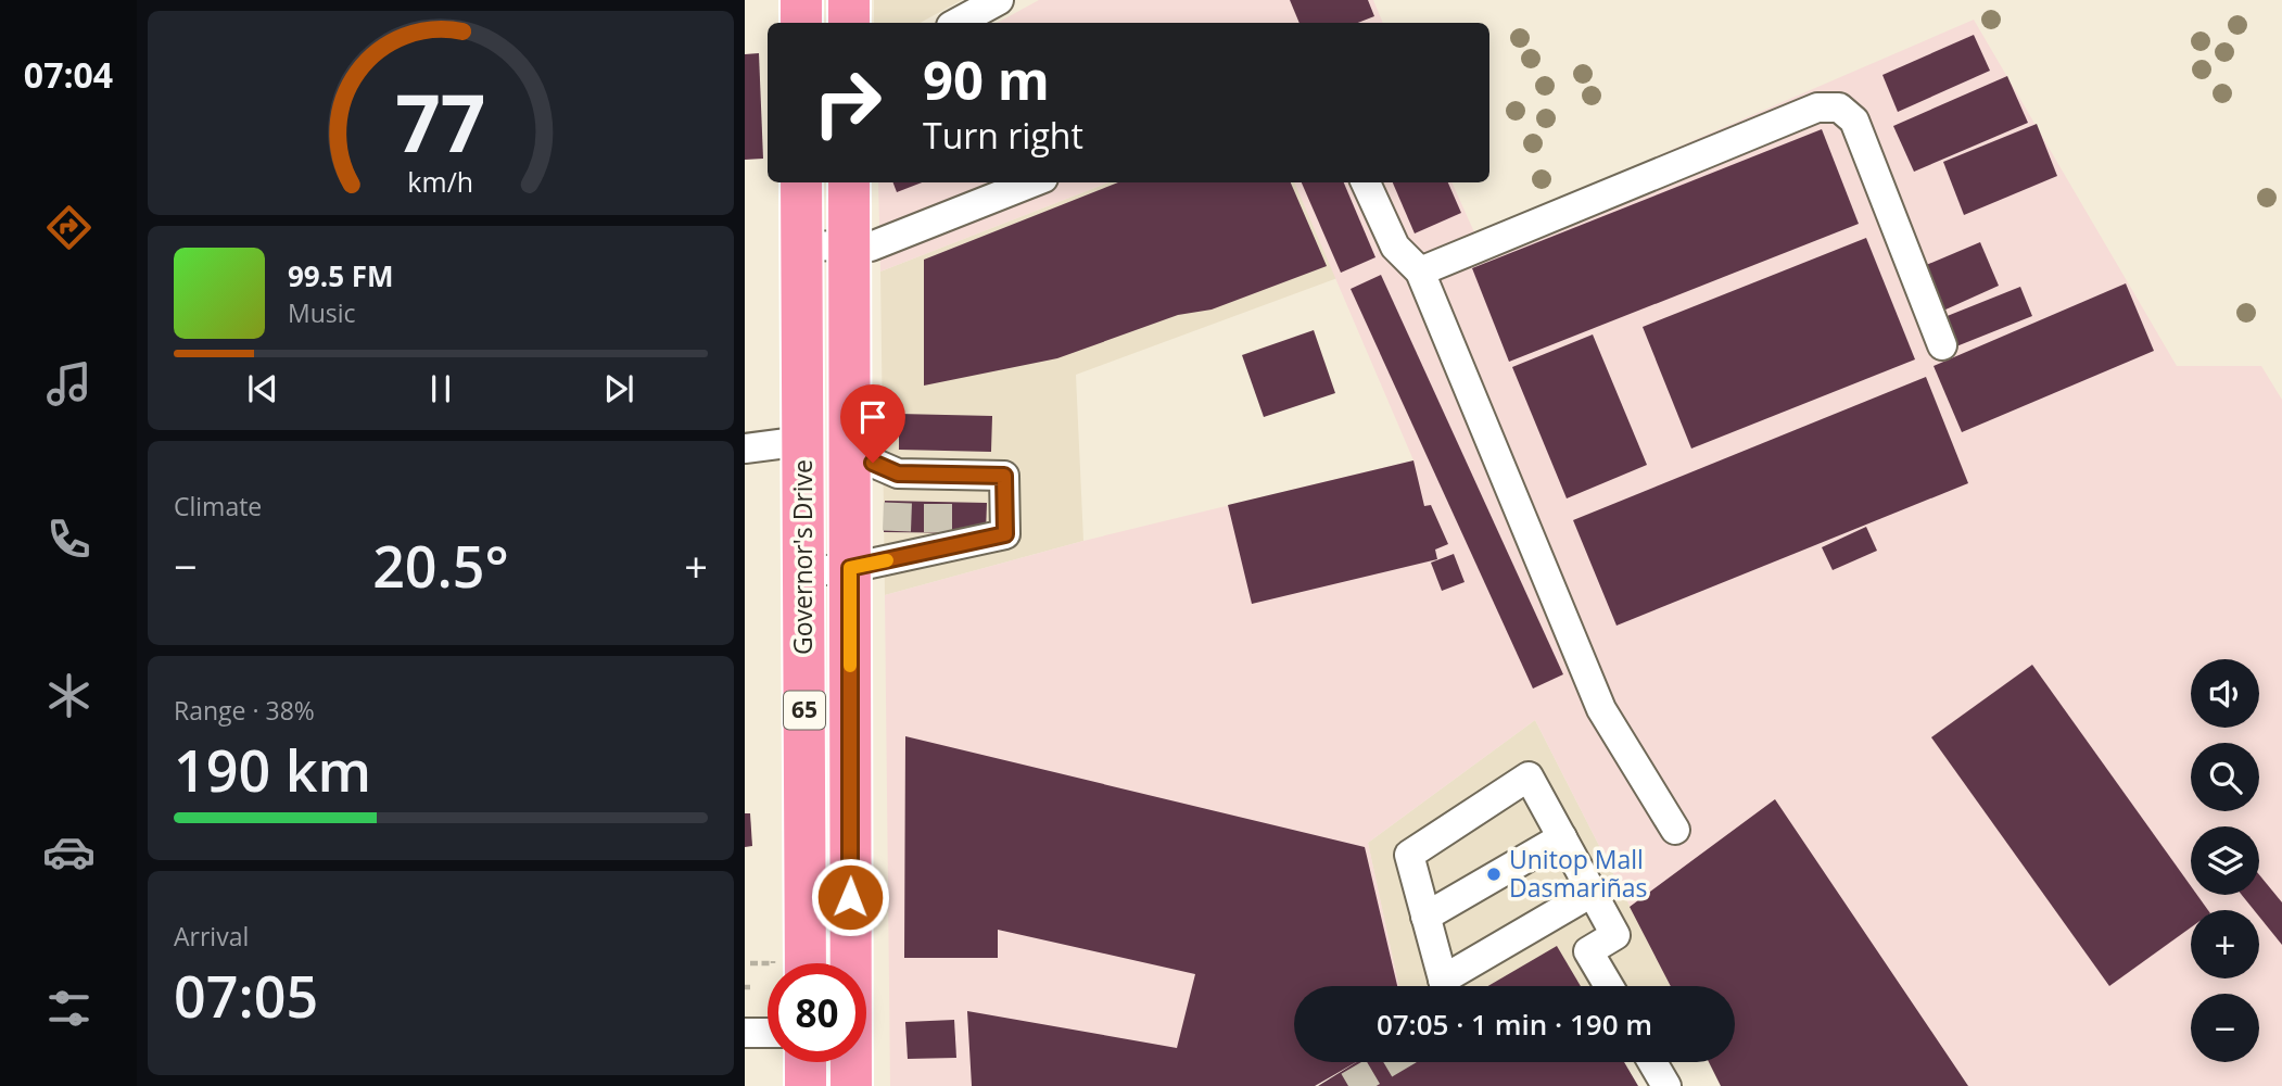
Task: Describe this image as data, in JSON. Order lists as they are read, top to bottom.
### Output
{
  "streets": {
    "highway": ["Governor's Drive", "65"]
  },
  "places": ["Unitop Mall Dasmariñas"],
  "page": {
    "tabs": "07:04",
    "turn": ["90 m", "Turn right"],
    "song": ["99.5 FM", "Music"],
    "tile": [
      "Climate",
      ["Range · 38%", "190 km"],
      ["Arrival", "07:05"]
    ],
    "heat": ["−", "20.5°", "+"],
    "map_buttons": ["+", "−"],
    "limit": "80",
    "trip": "07:05 · 1 min · 190 m",
    "gauge": ["77", "km/h"]
  }
}
